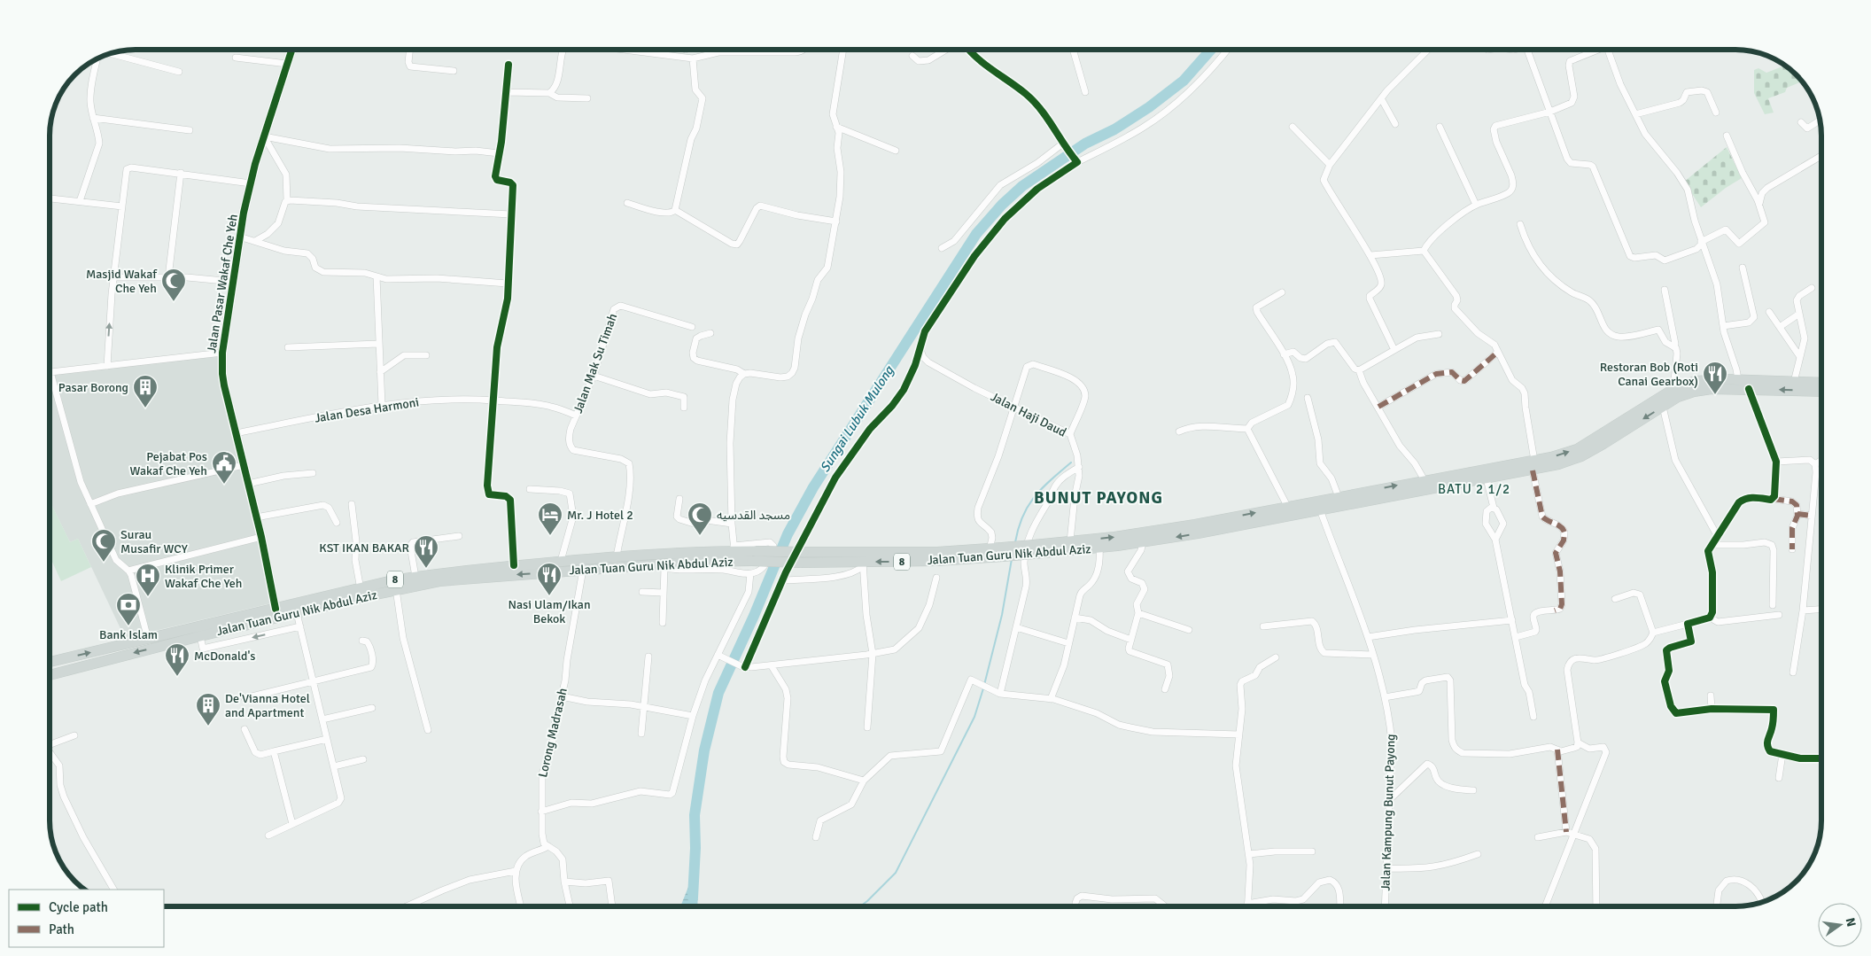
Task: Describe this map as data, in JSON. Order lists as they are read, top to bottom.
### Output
{
  "streets": {
    "main road": ["Jalan Tuan Guru Nik Abdul Aziz", "8"],
    "street": [
      "Jalan Pasar Wakaf Che Yeh",
      "Jalan Mak Su Timah",
      "Jalan Desa Harmoni",
      "Jalan Haji Daud",
      "Lorong Madrasah",
      "Jalan Kampung Bunut Payong"
    ]
  },
  "crossings": [
    ["Jalan Pasar Wakaf Che Yeh", "Jalan Desa Harmoni"],
    ["Jalan Pasar Wakaf Che Yeh", "Jalan Tuan Guru Nik Abdul Aziz"],
    ["Jalan Mak Su Timah", "Jalan Desa Harmoni"],
    ["Jalan Mak Su Timah", "Jalan Tuan Guru Nik Abdul Aziz"],
    ["Jalan Haji Daud", "Jalan Tuan Guru Nik Abdul Aziz"],
    ["Jalan Tuan Guru Nik Abdul Aziz", "Lorong Madrasah"],
    ["Jalan Tuan Guru Nik Abdul Aziz", "Jalan Kampung Bunut Payong"]
  ],
  "districts": ["BATU 2 1/2", "BUNUT PAYONG"],
  "water": ["Sungai Lubuk Mulong"],
  "places": {
    "mosque": ["Masjid Wakaf Che Yeh", "مسجد القدسيه", "Surau Musafir WCY"],
    "restaurant": [
      "Restoran Bob (Roti Canai Gearbox)",
      "KST IKAN BAKAR",
      "Nasi Ulam/Ikan Bekok",
      "McDonald's"
    ],
    "building": ["Pasar Borong", "De'Vianna Hotel and Apartment"],
    "public building": ["Pejabat Pos Wakaf Che Yeh"],
    "hotel": ["Mr. J Hotel 2"],
    "hospital": ["Klinik Primer Wakaf Che Yeh"],
    "bank": ["Bank Islam"]
  },
  "legend": ["Cycle path", "Path"],
  "north": "right"
}
